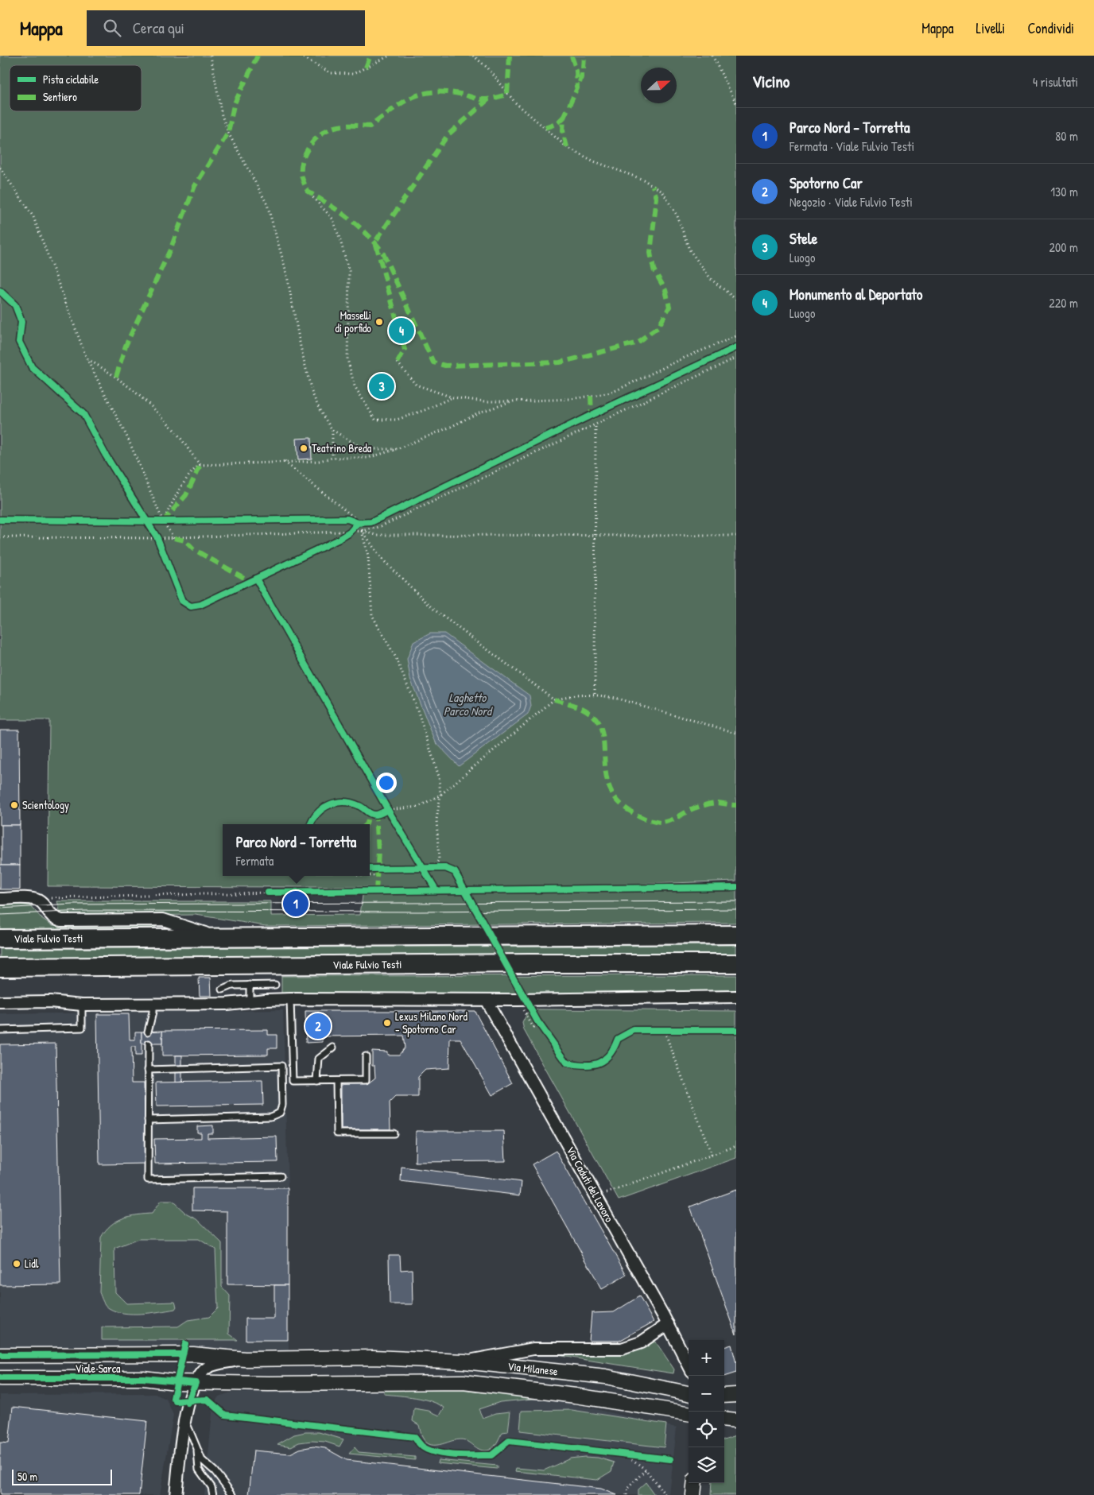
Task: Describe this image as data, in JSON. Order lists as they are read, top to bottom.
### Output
{
  "streets": {
    "main road": ["Viale Fulvio Testi"],
    "street": ["Via Caduti del Lavoro", "Viale Sarca", "Via Milanese"]
  },
  "crossings": [
    ["Viale Sarca", "Via Milanese"]
  ],
  "water": ["Laghetto Parco Nord"],
  "places": [
    "Masselli di porfido",
    "Teatrino Breda",
    "Scientology",
    "Lexus Milano Nord - Spotorno Car",
    "Lidl"
  ],
  "legend": ["Pista ciclabile", "Sentiero"],
  "scale_bar": "50 m",
  "north": "right",
  "page": {
    "header": "Mappa",
    "search": "Cerca qui",
    "nav": ["Mappa", "Livelli", "Condividi"],
    "heading": ["Vicino", "4 risultati"],
    "list": [
      {
        "mark": "1",
        "name": "Parco Nord - Torretta",
        "note": "Fermata · Viale Fulvio Testi",
        "value": "80 m"
      },
      {
        "mark": "2",
        "name": "Spotorno Car",
        "note": "Negozio · Viale Fulvio Testi",
        "value": "130 m"
      },
      {
        "mark": "3",
        "name": "Stele",
        "note": "Luogo",
        "value": "200 m"
      },
      {
        "mark": "4",
        "name": "Monumento al Deportato",
        "note": "Luogo",
        "value": "220 m"
      }
    ],
    "pins": [
      "4",
      "3",
      "1",
      "2"
    ],
    "popup": ["Parco Nord - Torretta", "Fermata"],
    "map_buttons": ["+", "−"],
    "scale": "50 m"
  }
}
